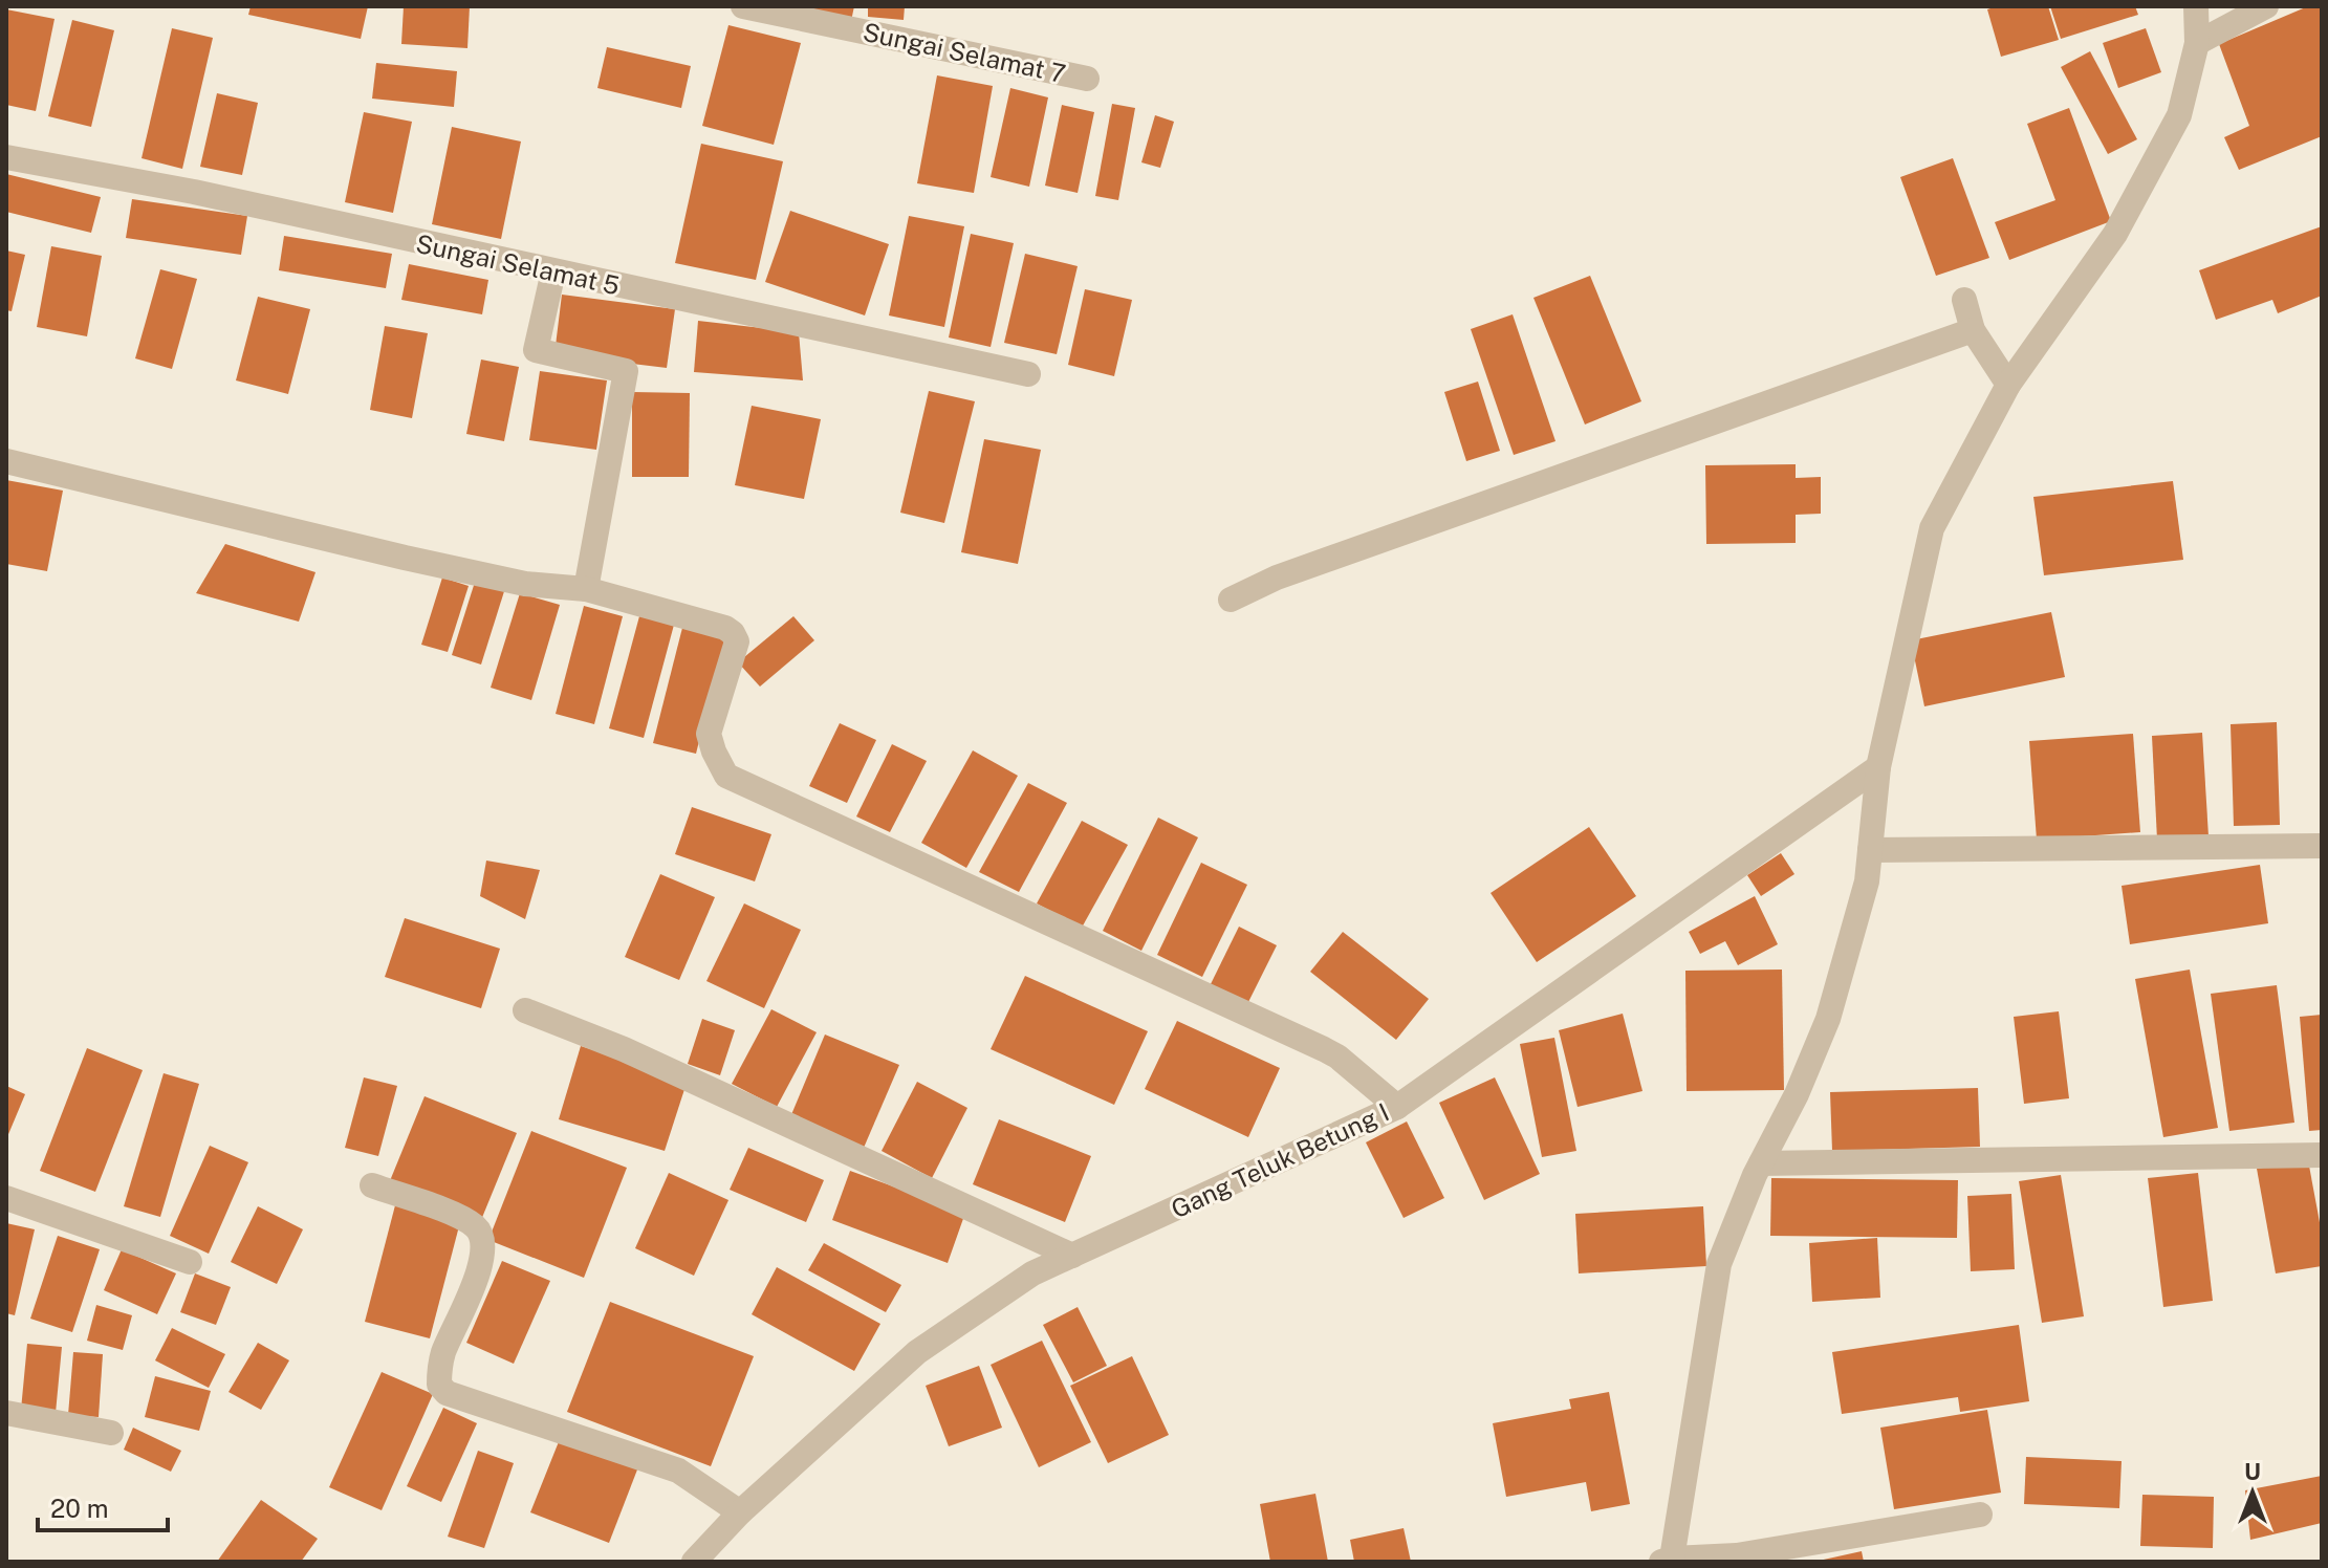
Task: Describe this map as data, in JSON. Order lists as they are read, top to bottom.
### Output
{
  "streets": {
    "street": ["Sungai Selamat 7", "Sungai Selamat 5", "Gang Teluk Betung I"]
  },
  "scale_bar": "20 m",
  "north": "top"
}
